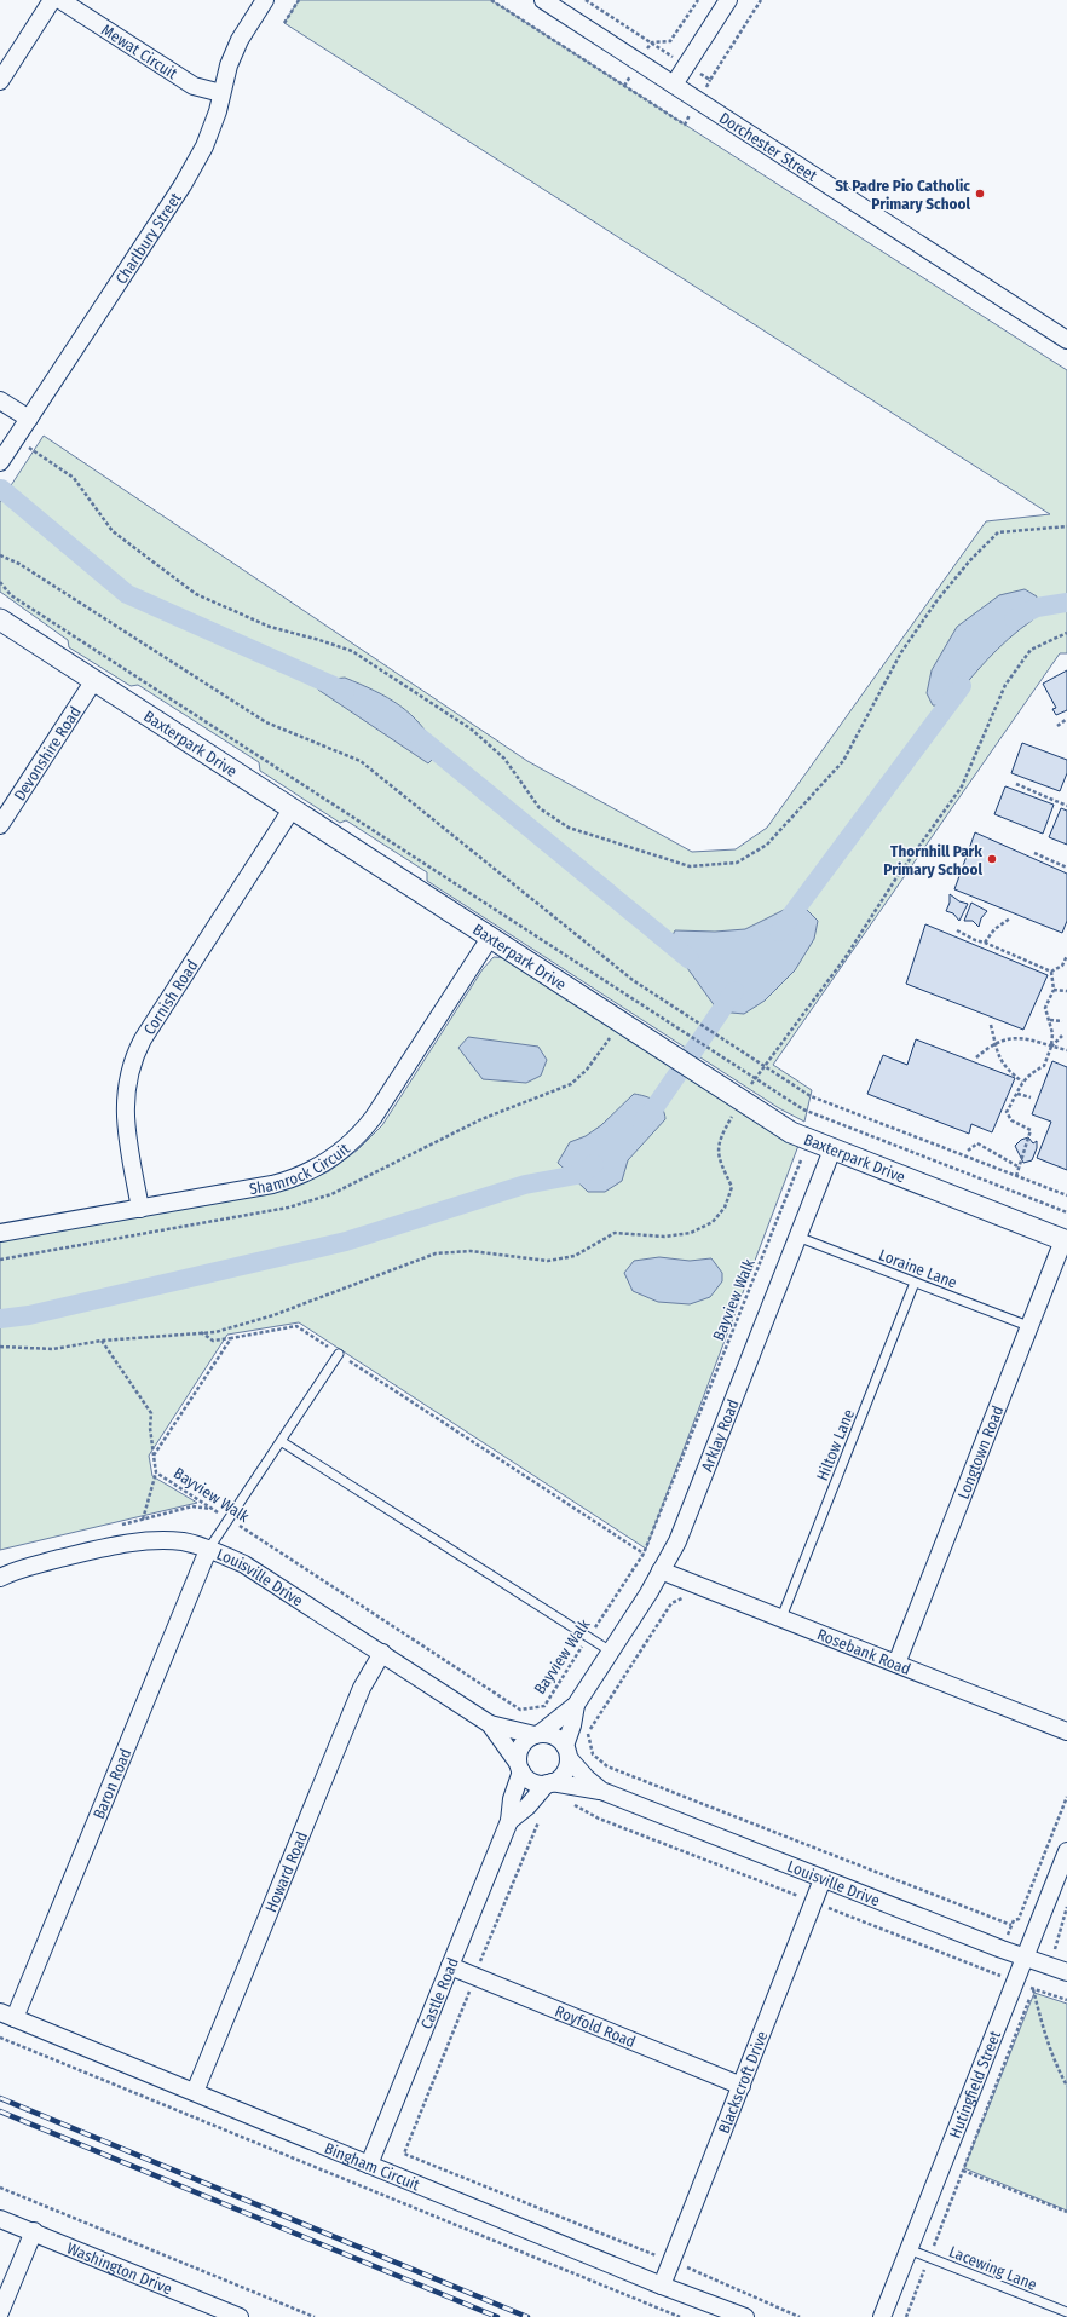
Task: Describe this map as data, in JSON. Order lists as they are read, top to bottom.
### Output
{
  "streets": {
    "street": [
      "Mewat Circuit",
      "Dorchester Street",
      "Charlbury Street",
      "Baxterpark Drive",
      "Devonshire Road",
      "Cornish Road",
      "Shamrock Circuit",
      "Arklay Road",
      "Longtown Road",
      "Louisville Drive",
      "Rosebank Road",
      "Baron Road",
      "Howard Road",
      "Castle Road",
      "Royfold Road",
      "Blackscroft Drive",
      "Hutingfield Street",
      "Bingham Circuit",
      "Washington Drive"
    ],
    "lane": ["Loraine Lane", "Hiltow Lane", "Lacewing Lane"],
    "path": ["Bayview Walk"]
  },
  "crossings": [
    ["Mewat Circuit", "Charlbury Street"],
    ["Baxterpark Drive", "Devonshire Road"],
    ["Baxterpark Drive", "Cornish Road"],
    ["Baxterpark Drive", "Shamrock Circuit"],
    ["Baxterpark Drive", "Arklay Road"],
    ["Baxterpark Drive", "Longtown Road"],
    ["Cornish Road", "Shamrock Circuit"],
    ["Loraine Lane", "Arklay Road"],
    ["Loraine Lane", "Hiltow Lane"],
    ["Loraine Lane", "Longtown Road"],
    ["Arklay Road", "Louisville Drive"],
    ["Arklay Road", "Rosebank Road"],
    ["Arklay Road", "Castle Road"],
    ["Hiltow Lane", "Rosebank Road"],
    ["Longtown Road", "Rosebank Road"],
    ["Louisville Drive", "Baron Road"],
    ["Louisville Drive", "Howard Road"],
    ["Louisville Drive", "Castle Road"],
    ["Louisville Drive", "Blackscroft Drive"],
    ["Louisville Drive", "Hutingfield Street"],
    ["Baron Road", "Bingham Circuit"],
    ["Howard Road", "Bingham Circuit"],
    ["Castle Road", "Royfold Road"],
    ["Castle Road", "Bingham Circuit"],
    ["Royfold Road", "Blackscroft Drive"],
    ["Blackscroft Drive", "Bingham Circuit"],
    ["Hutingfield Street", "Lacewing Lane"]
  ],
  "places": ["St Padre Pio Catholic Primary School", "Thornhill Park Primary School"]
}
